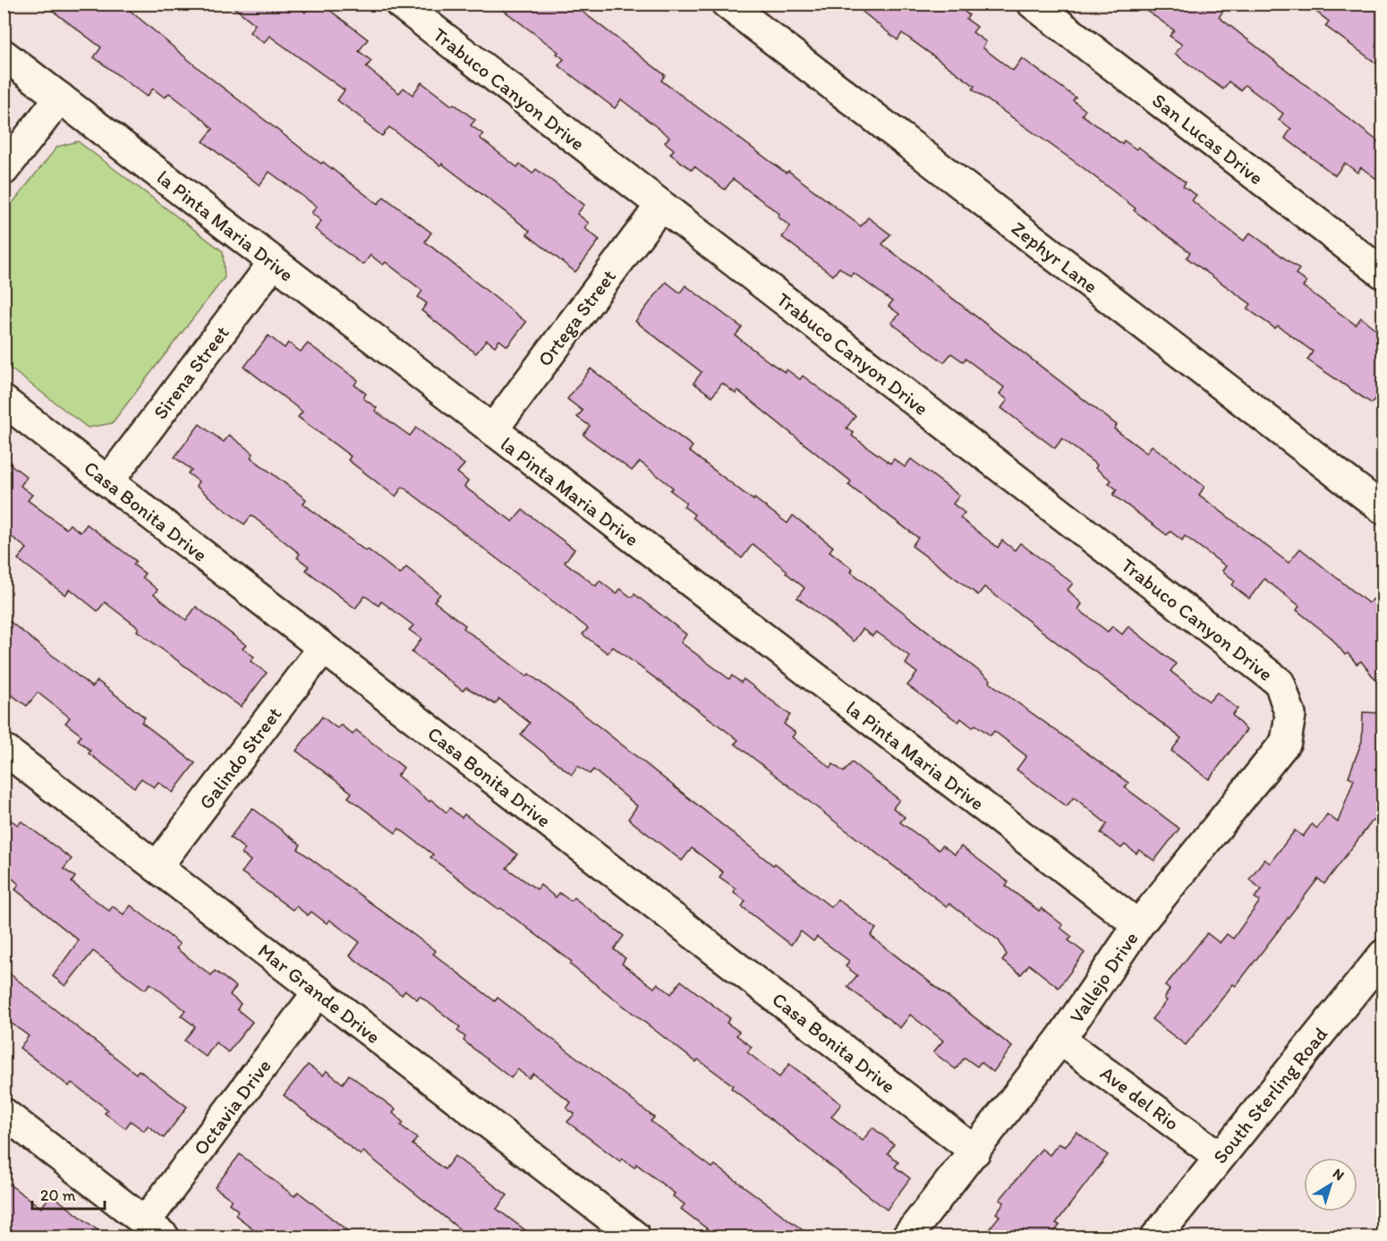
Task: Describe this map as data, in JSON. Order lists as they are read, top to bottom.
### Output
{
  "streets": {
    "street": [
      "Trabuco Canyon Drive",
      "San Lucas Drive",
      "la Pinta Maria Drive",
      "Zephyr Lane",
      "Ortega Street",
      "Sirena Street",
      "Casa Bonita Drive",
      "Galindo Street",
      "Vallejo Drive",
      "Mar Grande Drive",
      "South Sterling Road",
      "Ave del Rio",
      "Octavia Drive"
    ]
  },
  "crossings": [
    ["Trabuco Canyon Drive", "Ortega Street"],
    ["Trabuco Canyon Drive", "Vallejo Drive"],
    ["la Pinta Maria Drive", "Ortega Street"],
    ["la Pinta Maria Drive", "Sirena Street"],
    ["la Pinta Maria Drive", "Vallejo Drive"],
    ["Sirena Street", "Casa Bonita Drive"],
    ["Casa Bonita Drive", "Galindo Street"],
    ["Casa Bonita Drive", "Vallejo Drive"],
    ["Galindo Street", "Mar Grande Drive"],
    ["Vallejo Drive", "Ave del Rio"],
    ["Mar Grande Drive", "Octavia Drive"],
    ["South Sterling Road", "Ave del Rio"]
  ],
  "scale_bar": "20 m",
  "north": "top right"
}
